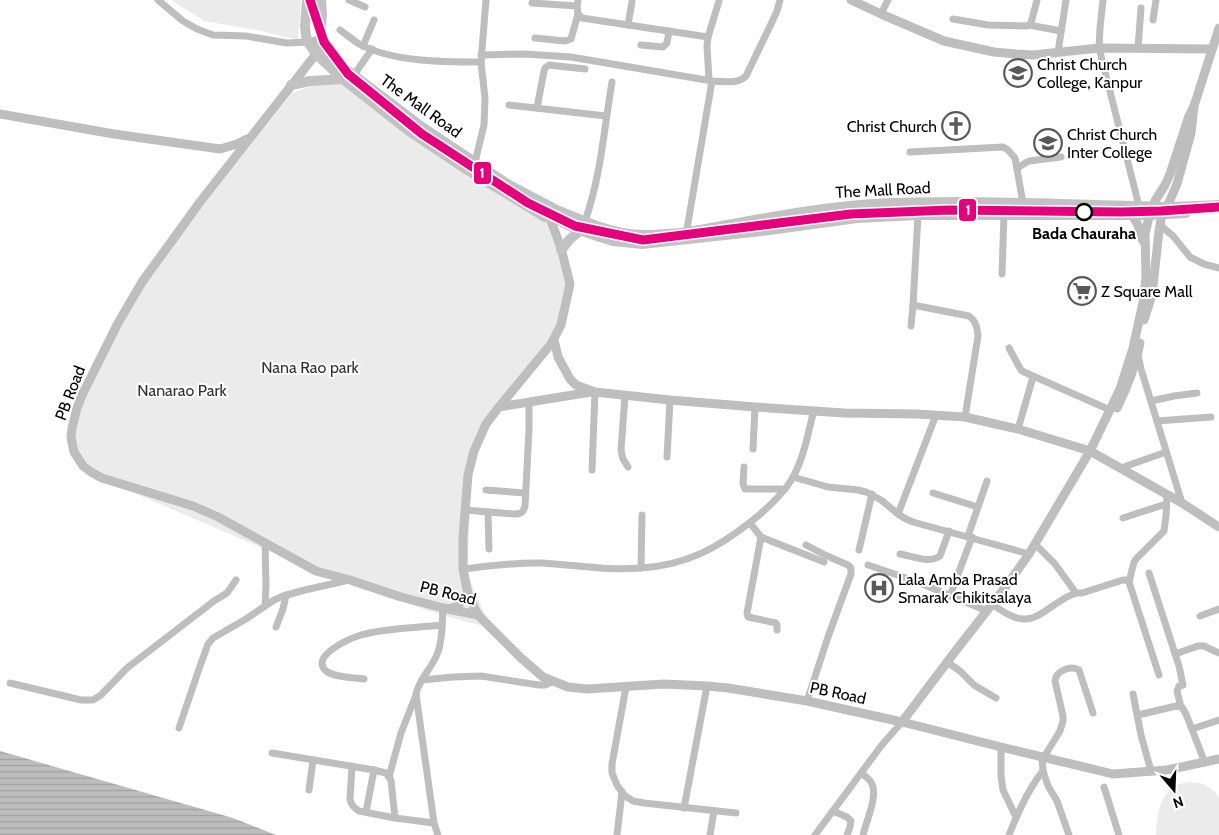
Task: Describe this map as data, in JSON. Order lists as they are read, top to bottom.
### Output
{
  "streets": {
    "main road": ["The Mall Road"],
    "street": ["PB Road"]
  },
  "crossings": [
    ["The Mall Road", "PB Road"]
  ],
  "parks": ["Nana Rao park", "Nanarao Park"],
  "places": {
    "school or university": ["Christ Church College, Kanpur", "Christ Church Inter College"],
    "church": ["Christ Church"],
    "other": ["Bada Chauraha"],
    "supermarket": ["Z Square Mall"],
    "hospital": ["Lala Amba Prasad Smarak Chikitsalaya"]
  },
  "lines": ["transit line 1"],
  "north": "bottom"
}
